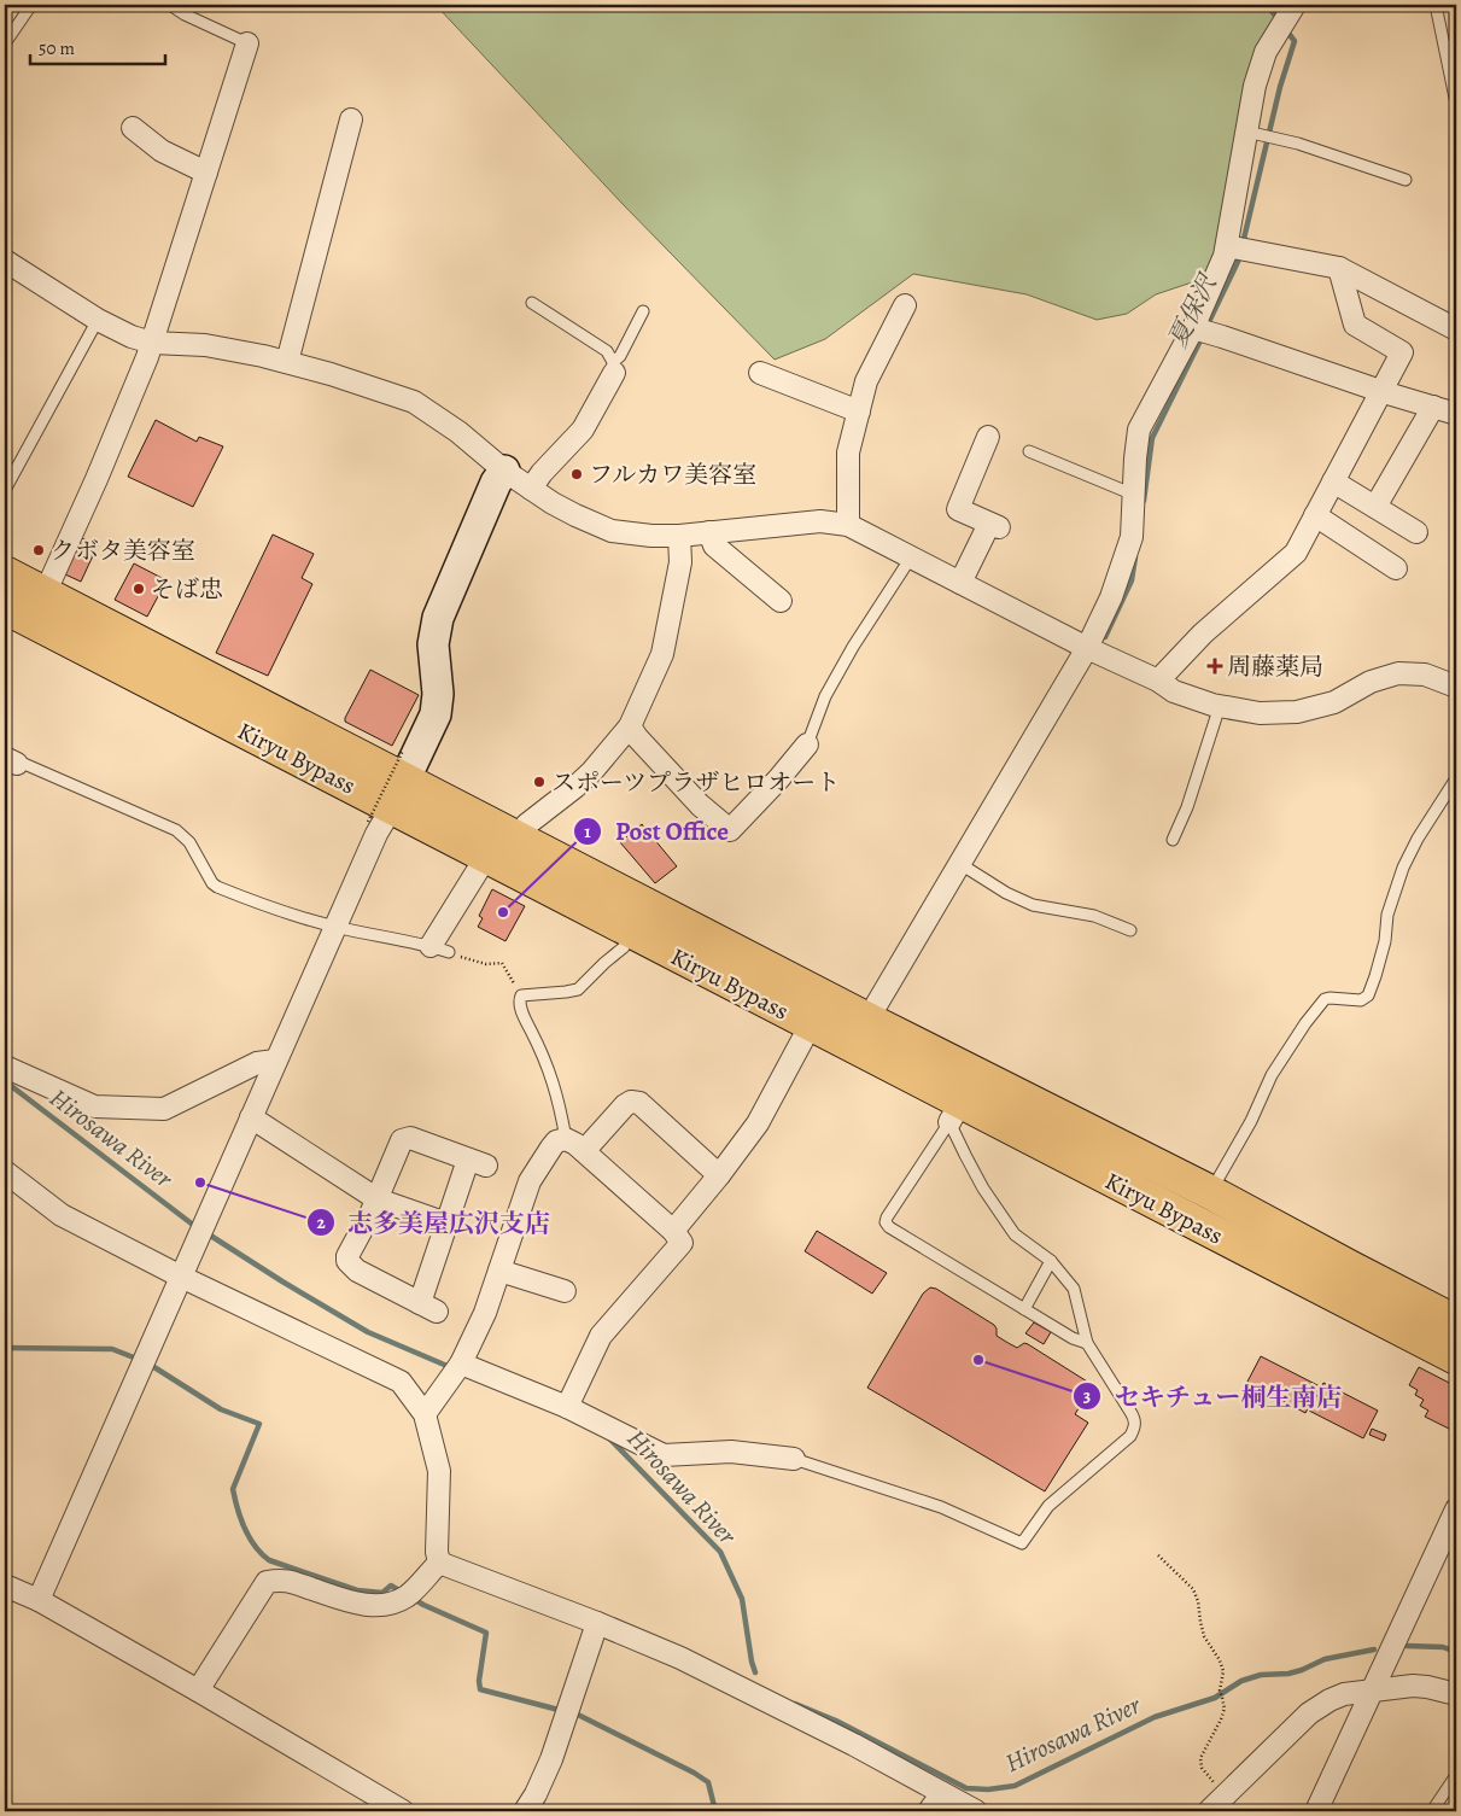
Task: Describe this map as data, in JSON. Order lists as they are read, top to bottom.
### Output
{
  "streets": {
    "highway": ["Kiryu Bypass"]
  },
  "water": ["夏保沢", "Hirosawa River"],
  "places": {
    "other": [
      "フルカワ美容室",
      "クボタ美容室",
      "そば忠",
      "スポーツプラザヒロオート",
      "Post Office",
      "志多美屋広沢支店",
      "セキチュー桐生南店"
    ],
    "health": ["周藤薬局"]
  },
  "scale_bar": "50 m"
}
